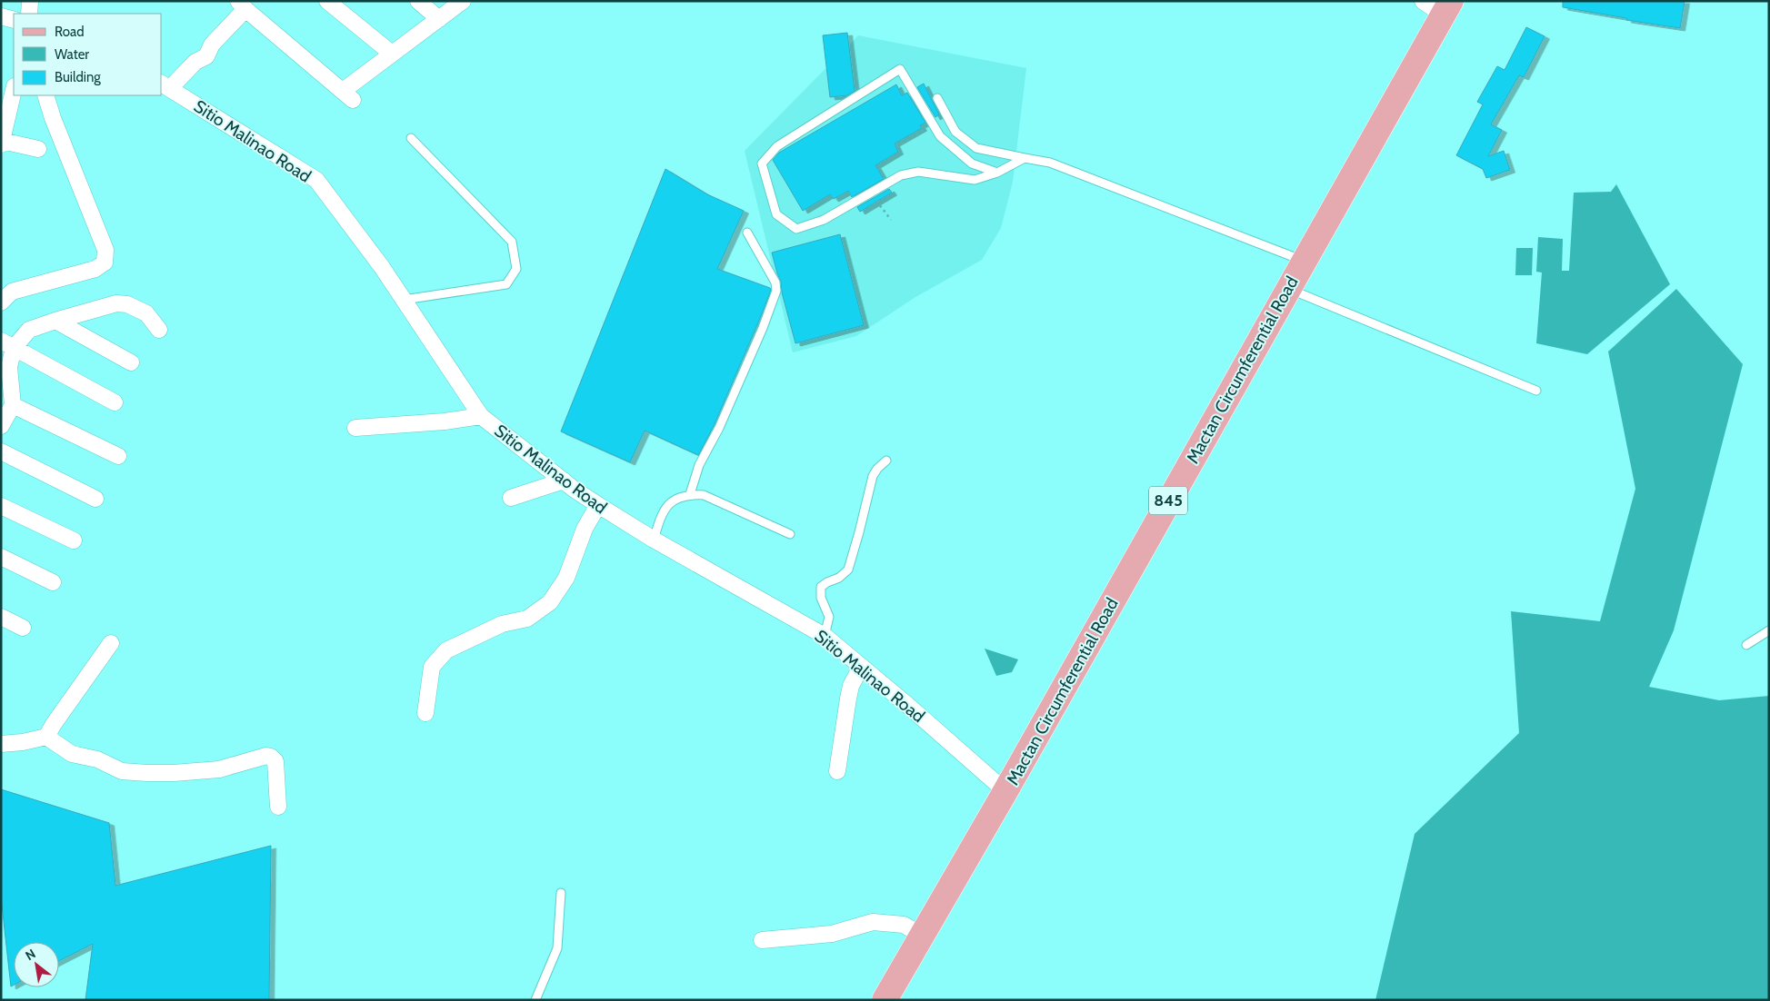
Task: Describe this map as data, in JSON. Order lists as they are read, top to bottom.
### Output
{
  "streets": {
    "main road": ["Mactan Circumferential Road", "845"],
    "street": ["Sitio Malinao Road"]
  },
  "crossings": [
    ["Sitio Malinao Road", "Mactan Circumferential Road"]
  ],
  "legend": ["Road", "Water", "Building"],
  "north": "top left"
}
